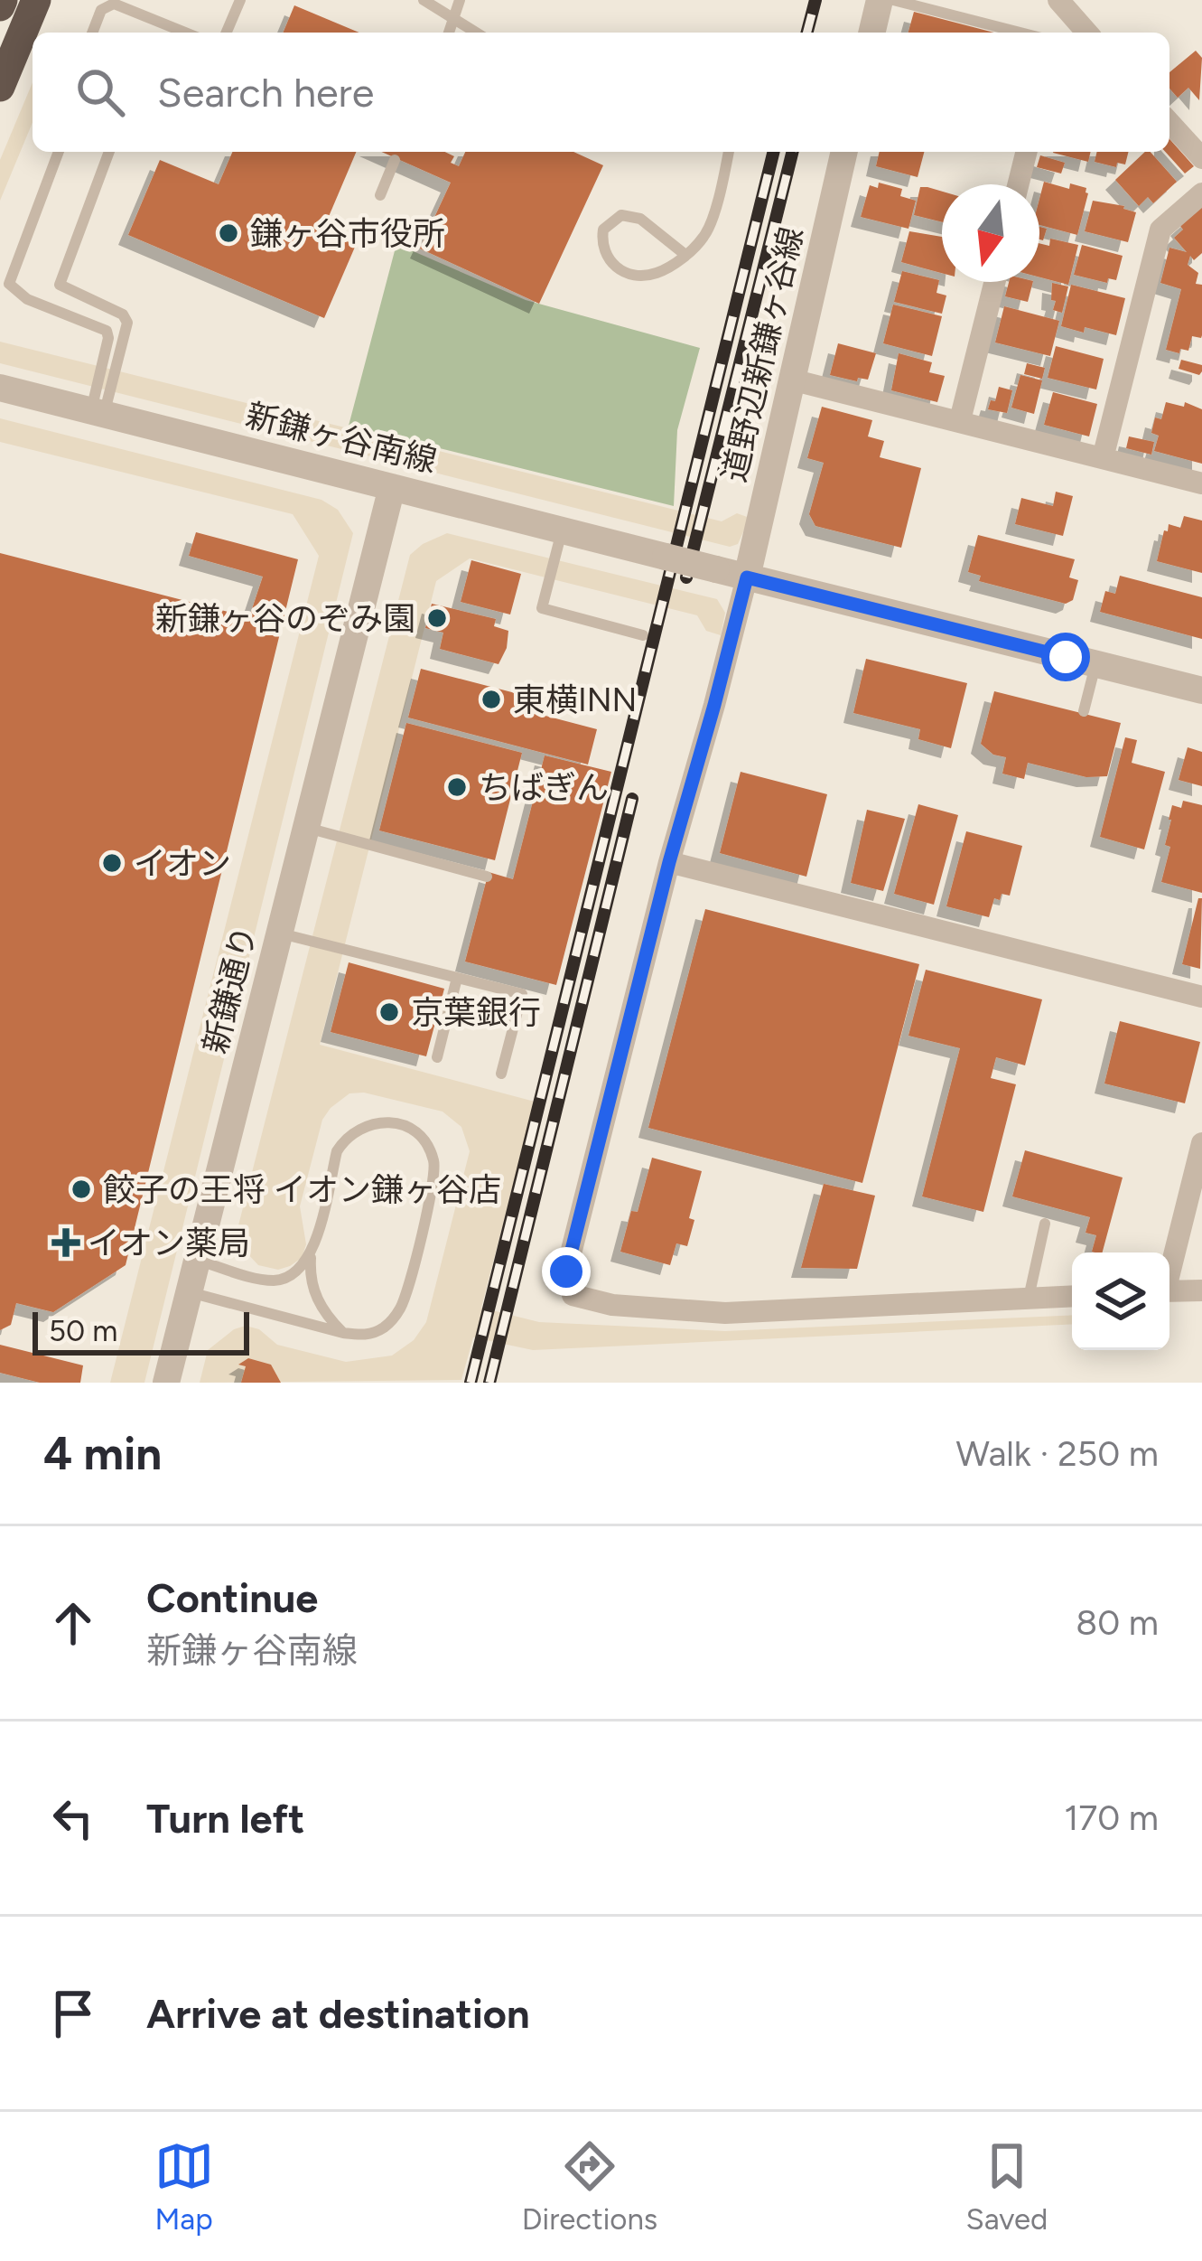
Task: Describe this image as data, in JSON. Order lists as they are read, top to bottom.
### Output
{
  "streets": {
    "street": ["道野辺新鎌ヶ谷線", "新鎌ヶ谷南線", "新鎌通り"]
  },
  "crossings": [
    ["道野辺新鎌ヶ谷線", "新鎌ヶ谷南線"],
    ["新鎌ヶ谷南線", "新鎌通り"]
  ],
  "places": {
    "other": [
      "鎌ヶ谷市役所",
      "新鎌ヶ谷のぞみ園",
      "東横INN",
      "ちばぎん",
      "イオン",
      "京葉銀行",
      "餃子の王将 イオン鎌ヶ谷店"
    ],
    "health": ["イオン薬局"]
  },
  "scale_bar": "50 m",
  "north": "bottom",
  "page": {
    "search": "Search here",
    "scale": "50 m",
    "heading": ["4 min", "Walk · 250 m"],
    "list": [
      ["Continue", "新鎌ヶ谷南線", "80 m"],
      ["Turn left", "170 m"],
      "Arrive at destination"
    ],
    "nav": ["Map", "Directions", "Saved"]
  }
}
